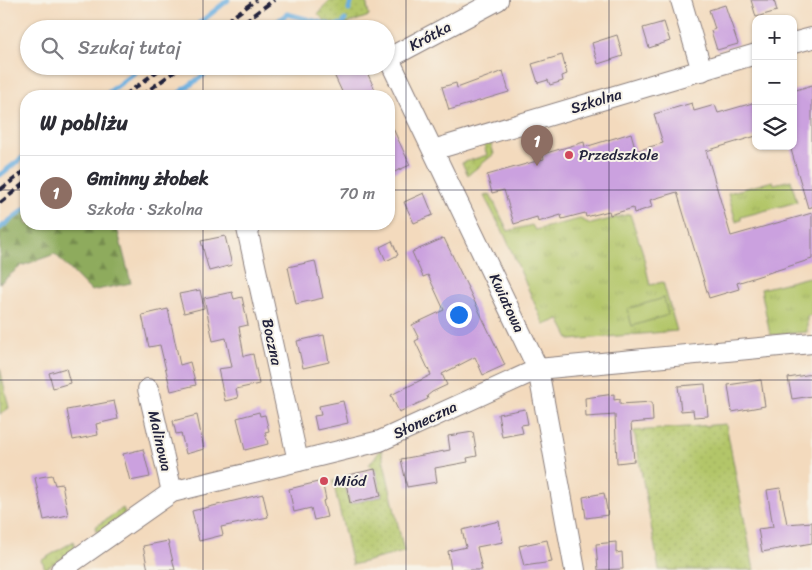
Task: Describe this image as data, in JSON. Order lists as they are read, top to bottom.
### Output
{
  "streets": {
    "street": [
      "Krótka",
      "Szkolna",
      "Kwiatowa",
      "Boczna",
      "Słoneczna",
      "Malinowa"
    ]
  },
  "crossings": [
    ["Szkolna", "Kwiatowa"],
    ["Kwiatowa", "Słoneczna"],
    ["Boczna", "Słoneczna"],
    ["Słoneczna", "Malinowa"]
  ],
  "places": ["Przedszkole", "Miód"],
  "page": {
    "map_buttons": ["+", "−"],
    "search": "Szukaj tutaj",
    "heading": "W pobliżu",
    "pins": "1",
    "list": [
      {
        "mark": "1",
        "name": "Gminny żłobek",
        "note": "Szkoła · Szkolna",
        "value": "70 m"
      }
    ]
  }
}
